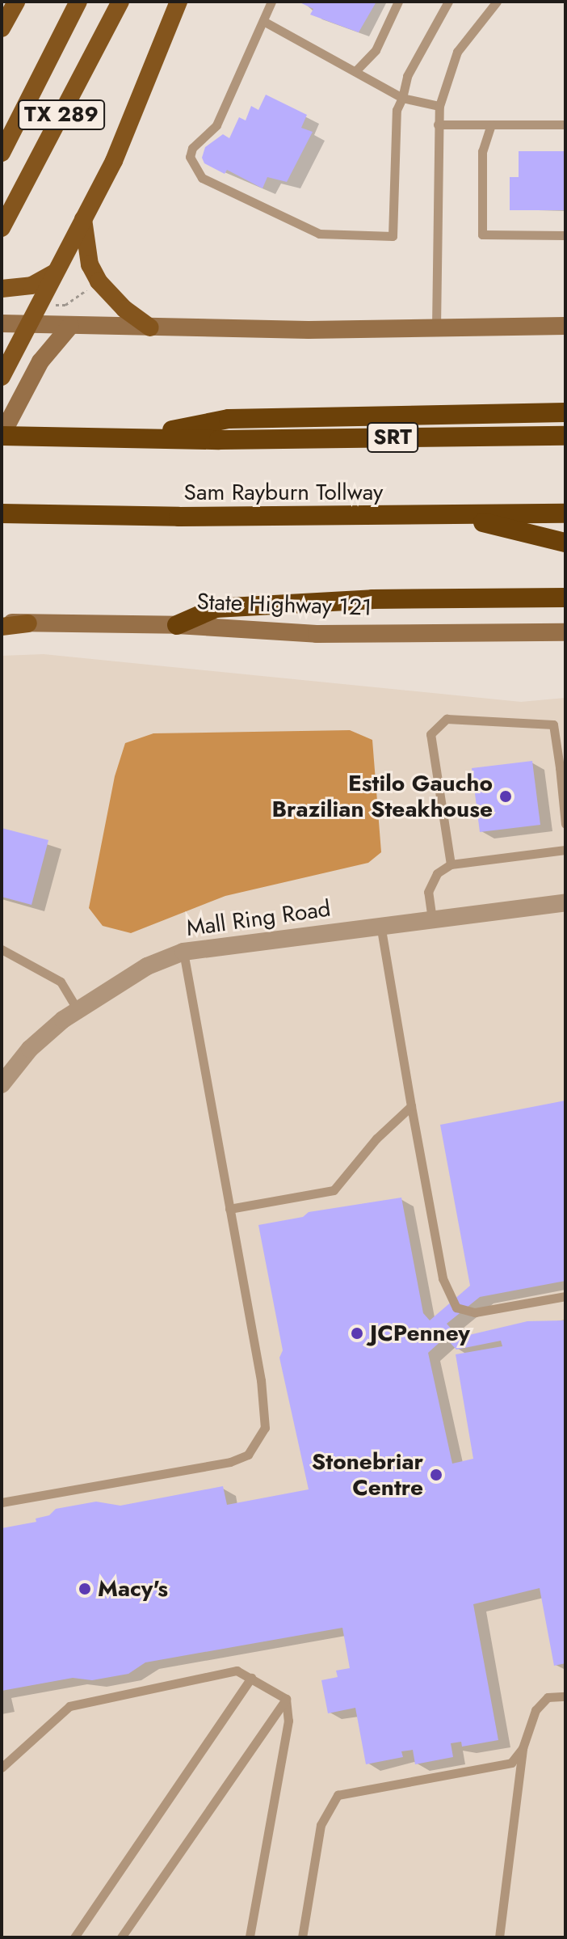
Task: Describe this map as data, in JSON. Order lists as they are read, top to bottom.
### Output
{
  "streets": {
    "highway": ["SRT", "Sam Rayburn Tollway"],
    "main road": ["TX 289", "State Highway 121"],
    "street": ["Mall Ring Road"]
  },
  "places": [
    "Estilo Gaucho Brazilian Steakhouse",
    "JCPenney",
    "Stonebriar Centre",
    "Macy's"
  ]
}
